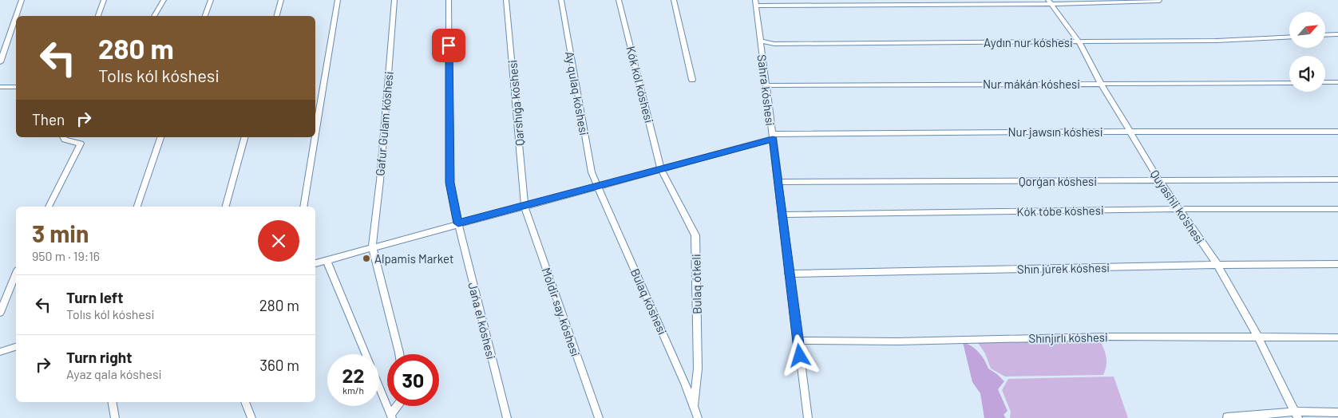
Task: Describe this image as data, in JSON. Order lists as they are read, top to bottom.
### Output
{
  "streets": {
    "street": [
      "Aydın nur kóshesi",
      "Nur mákán kóshesi",
      "Kók kól kóshesi",
      "Sahra kóshesi",
      "Ay qulaq kóshesi",
      "Qarshıǵa kóshesi",
      "Gafur Gulam kóshesi",
      "Nur jawsın kóshesi",
      "Qorǵan kóshesi",
      "Quyashli ko'shesi",
      "Kók tóbe kóshesi",
      "Shın júrek kóshesi",
      "Bulaq ótkeli",
      "Bulaq kóshesi",
      "Móldir say kóshesi",
      "Jańa el kóshesi",
      "Shınjırlı kóshesi"
    ]
  },
  "crossings": [
    ["Aydın nur kóshesi", "Sahra kóshesi"],
    ["Aydın nur kóshesi", "Quyashli ko'shesi"],
    ["Nur mákán kóshesi", "Sahra kóshesi"],
    ["Nur mákán kóshesi", "Quyashli ko'shesi"],
    ["Kók kól kóshesi", "Nur jawsın kóshesi"],
    ["Kók kól kóshesi", "Bulaq ótkeli"],
    ["Sahra kóshesi", "Nur jawsın kóshesi"],
    ["Sahra kóshesi", "Qorǵan kóshesi"],
    ["Sahra kóshesi", "Kók tóbe kóshesi"],
    ["Sahra kóshesi", "Shın júrek kóshesi"],
    ["Sahra kóshesi", "Shınjırlı kóshesi"],
    ["Ay qulaq kóshesi", "Nur jawsın kóshesi"],
    ["Ay qulaq kóshesi", "Bulaq kóshesi"],
    ["Qarshıǵa kóshesi", "Nur jawsın kóshesi"],
    ["Qarshıǵa kóshesi", "Móldir say kóshesi"],
    ["Gafur Gulam kóshesi", "Nur jawsın kóshesi"],
    ["Nur jawsın kóshesi", "Quyashli ko'shesi"],
    ["Nur jawsın kóshesi", "Bulaq ótkeli"],
    ["Nur jawsın kóshesi", "Bulaq kóshesi"],
    ["Nur jawsın kóshesi", "Móldir say kóshesi"],
    ["Nur jawsın kóshesi", "Jańa el kóshesi"],
    ["Qorǵan kóshesi", "Quyashli ko'shesi"],
    ["Quyashli ko'shesi", "Kók tóbe kóshesi"],
    ["Quyashli ko'shesi", "Shın júrek kóshesi"],
    ["Quyashli ko'shesi", "Shınjırlı kóshesi"],
    ["Bulaq ótkeli", "Bulaq kóshesi"]
  ],
  "places": ["Alpamis Market"],
  "north": "top right",
  "page": {
    "turn": ["280 m", "Tolıs kól kóshesi"],
    "then": "Then",
    "heading": ["3 min", "950 m · 19:16"],
    "list": [
      {
        "name": "Turn left",
        "note": "Tolıs kól kóshesi",
        "value": "280 m"
      },
      {
        "name": "Turn right",
        "note": "Ayaz qala kóshesi",
        "value": "360 m"
      }
    ],
    "speed": "22 km/h",
    "limit": "30"
  }
}
